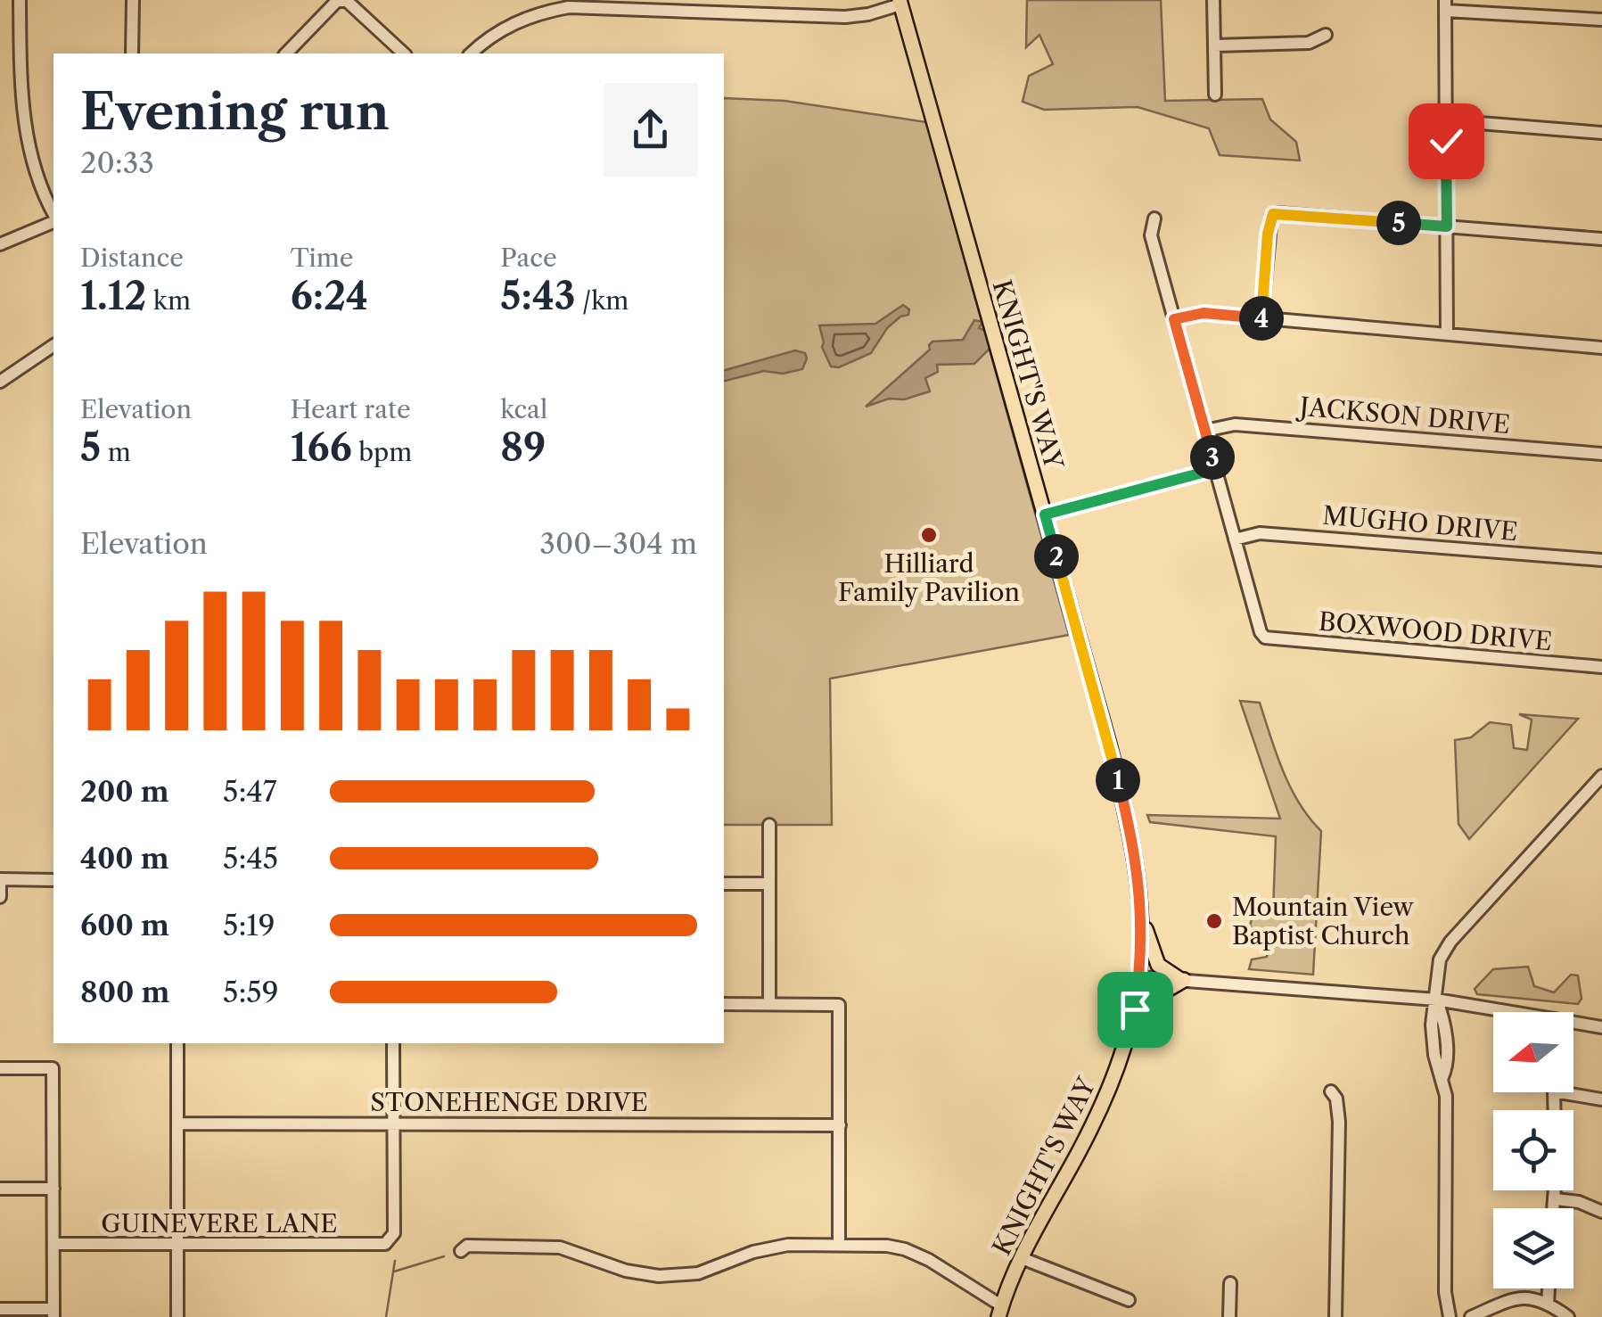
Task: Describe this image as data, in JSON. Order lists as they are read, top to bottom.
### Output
{
  "streets": {
    "main road": ["KNIGHT'S WAY"],
    "street": [
      "JACKSON DRIVE",
      "MUGHO DRIVE",
      "BOXWOOD DRIVE",
      "STONEHENGE DRIVE",
      "GUINEVERE LANE"
    ]
  },
  "crossings": [
    ["MUGHO DRIVE", "BOXWOOD DRIVE"],
    ["STONEHENGE DRIVE", "GUINEVERE LANE"]
  ],
  "places": ["Hilliard Family Pavilion", "Mountain View Baptist Church"],
  "north": "left",
  "page": {
    "heading": ["Evening run", "20:33"],
    "pins": [
      "5",
      "4",
      "3",
      "2",
      "1"
    ],
    "stats": [
      ["Distance", "1.12 km"],
      ["Time", "6:24"],
      ["Pace", "5:43 /km"],
      ["Elevation", "5 m"],
      ["Heart rate", "166 bpm"],
      ["kcal", "89"]
    ],
    "chart": ["Elevation", "300–304 m"],
    "list": [
      {
        "name": "200 m",
        "note": "5:47"
      },
      {
        "name": "400 m",
        "note": "5:45"
      },
      {
        "name": "600 m",
        "note": "5:19"
      },
      {
        "name": "800 m",
        "note": "5:59"
      }
    ]
  }
}
